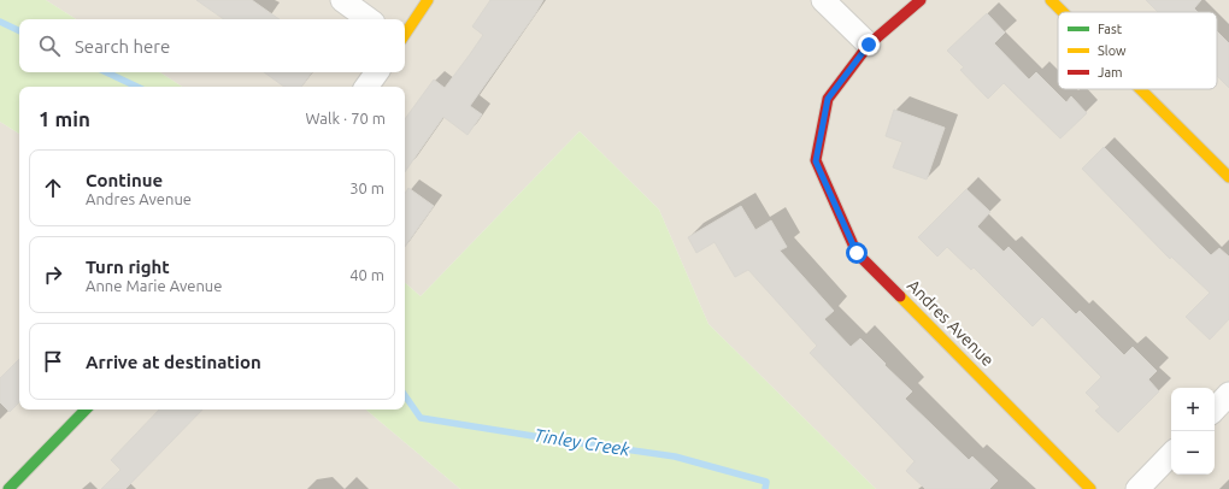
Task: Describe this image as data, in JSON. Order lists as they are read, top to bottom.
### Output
{
  "streets": {
    "street": ["Andres Avenue"]
  },
  "water": ["Tinley Creek"],
  "legend": ["Fast", "Slow", "Jam"],
  "page": {
    "search": "Search here",
    "heading": ["1 min", "Walk · 70 m"],
    "list": [
      ["Continue", "Andres Avenue", "30 m"],
      ["Turn right", "Anne Marie Avenue", "40 m"],
      "Arrive at destination"
    ],
    "map_buttons": ["+", "−"]
  }
}
